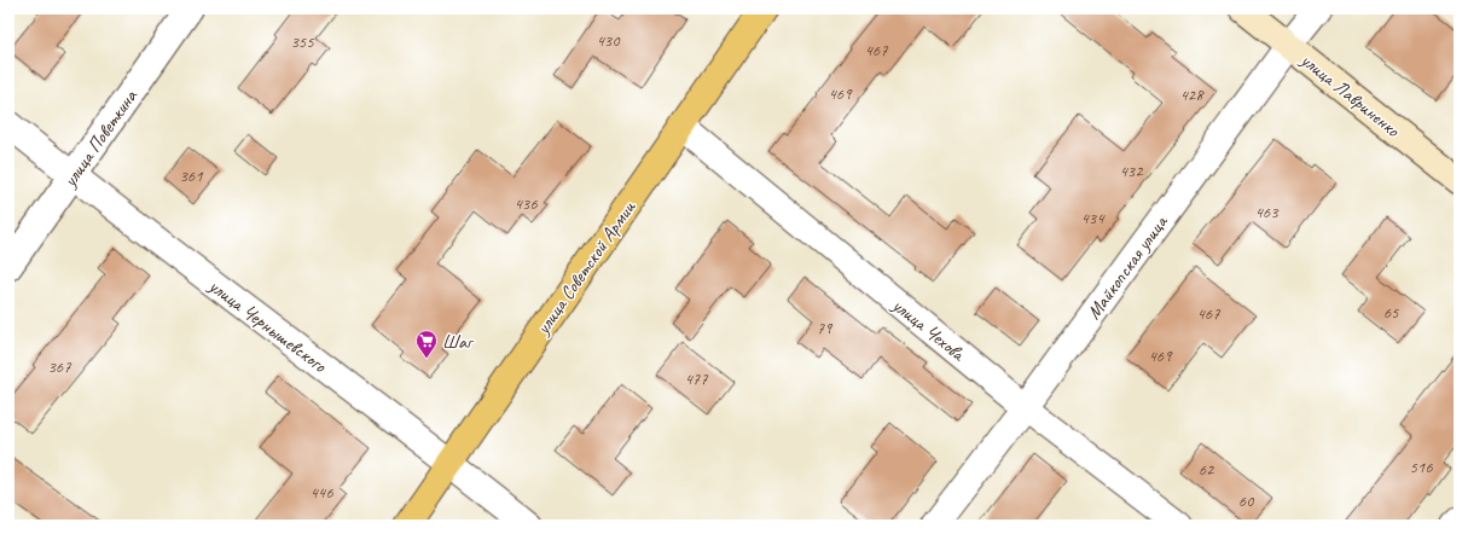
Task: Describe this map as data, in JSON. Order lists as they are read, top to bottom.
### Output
{
  "streets": {
    "main road": ["улица Лавриненко", "улица Советской Армии"],
    "street": [
      "улица Поветкина",
      "Майкопская улица",
      "улица Чернышевского",
      "улица Чехова"
    ]
  },
  "crossings": [
    ["улица Лавриненко", "Майкопская улица"],
    ["улица Поветкина", "улица Чернышевского"],
    ["улица Советской Армии", "улица Чернышевского"],
    ["улица Советской Армии", "улица Чехова"],
    ["Майкопская улица", "улица Чехова"]
  ],
  "places": {
    "supermarket": ["Шаг"]
  },
  "house_numbers": [
    "430",
    "355",
    "467",
    "469",
    "428",
    "432",
    "361",
    "436",
    "463",
    "434",
    "65",
    "467",
    "79",
    "469",
    "367",
    "477",
    "516",
    "62",
    "446",
    "60"
  ]
}
